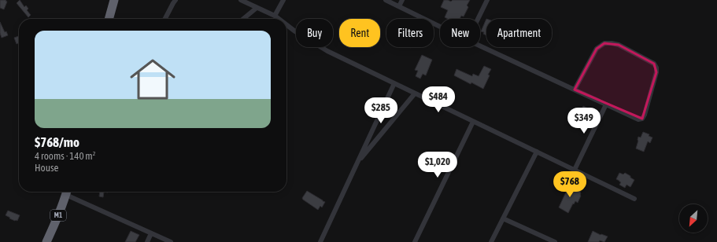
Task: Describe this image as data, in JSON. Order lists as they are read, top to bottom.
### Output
{
  "streets": {
    "highway": ["M1"]
  },
  "north": "bottom left",
  "page": {
    "chip": [
      "Buy",
      "Rent",
      "Filters",
      "New",
      "Apartment"
    ],
    "list": [
      {
        "name": "$768/mo",
        "note": "4 rooms · 140 m² · House"
      }
    ],
    "price": [
      "$484",
      "$285",
      "$349",
      "$1,020",
      "$768"
    ]
  }
}
